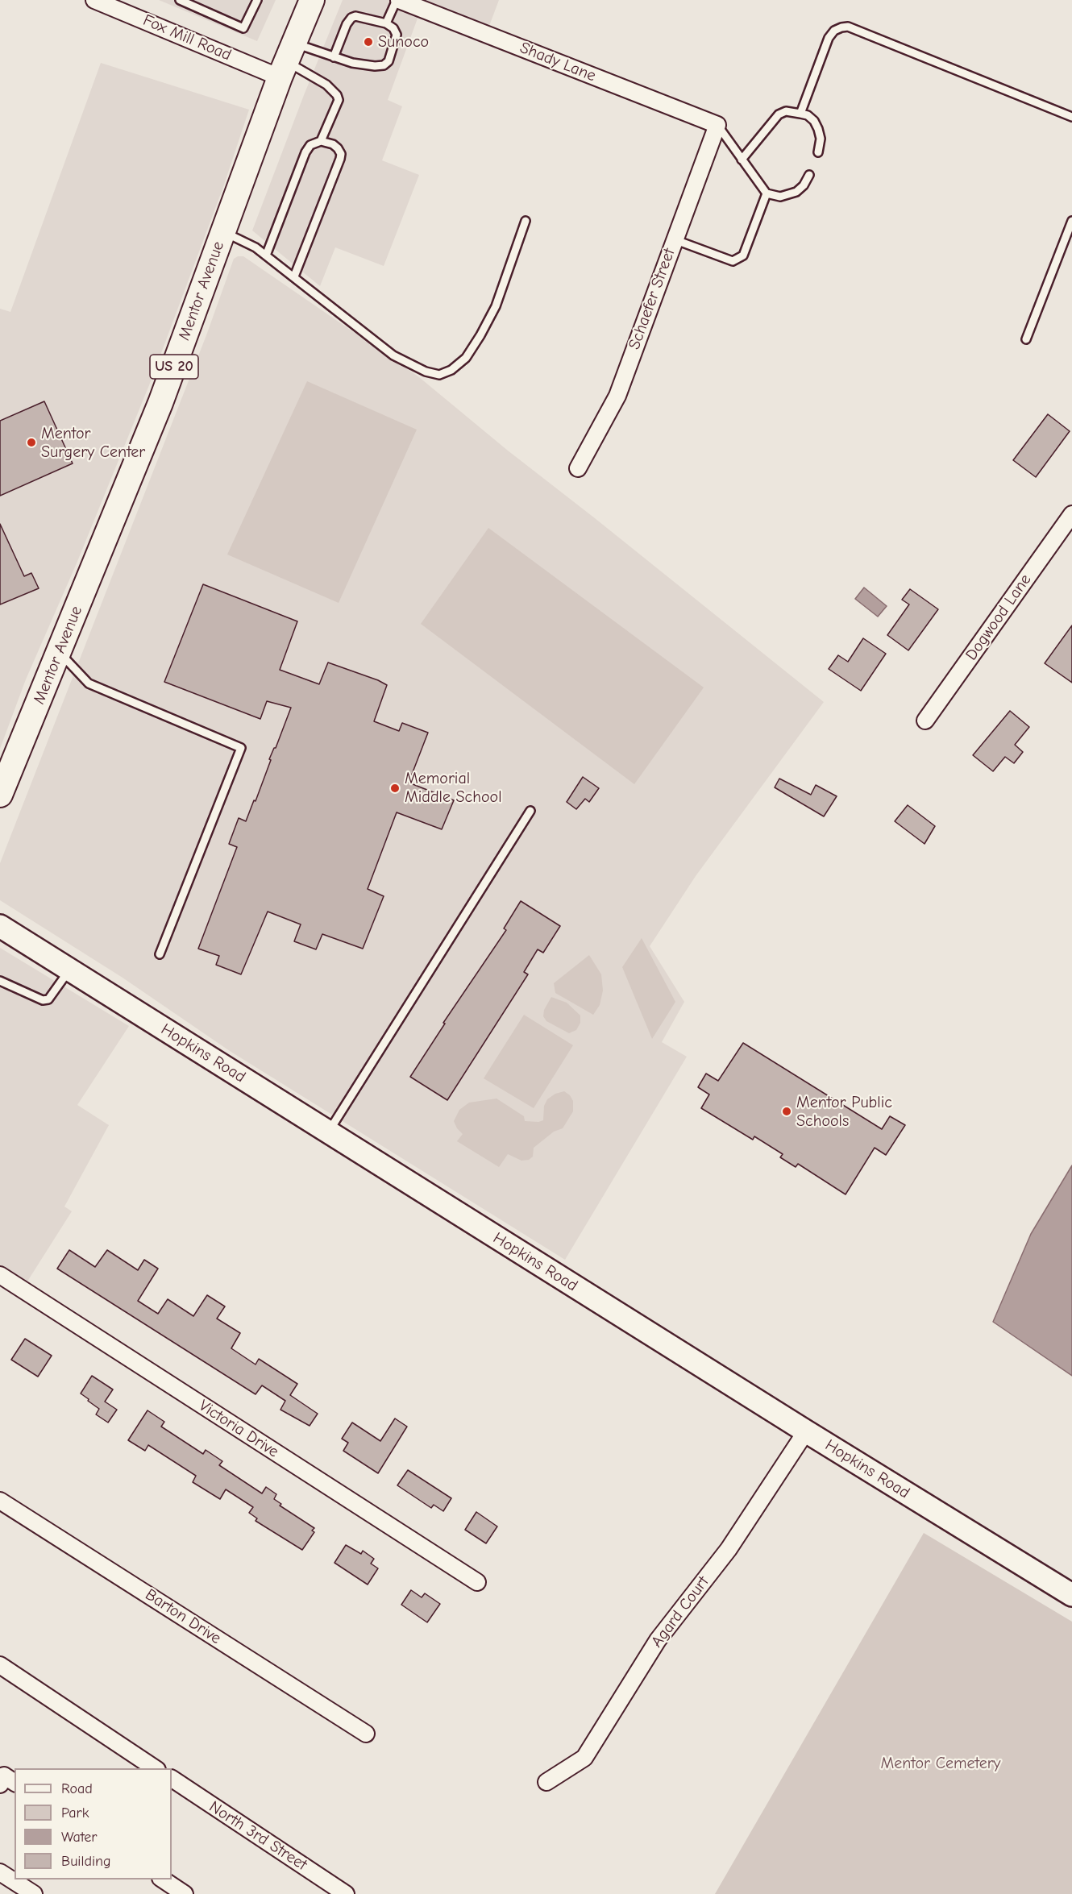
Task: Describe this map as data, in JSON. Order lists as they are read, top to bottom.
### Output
{
  "streets": {
    "main road": ["Mentor Avenue", "US 20"],
    "street": [
      "Fox Mill Road",
      "Shady Lane",
      "Schaefer Street",
      "Dogwood Lane",
      "Hopkins Road",
      "Victoria Drive",
      "Agard Court",
      "Barton Drive",
      "North 3rd Street"
    ]
  },
  "crossings": [
    ["Fox Mill Road", "Mentor Avenue"],
    ["Shady Lane", "Schaefer Street"],
    ["Hopkins Road", "Agard Court"]
  ],
  "parks": ["Mentor Cemetery"],
  "places": [
    "Sunoco",
    "Mentor Surgery Center",
    "Memorial Middle School",
    "Mentor Public Schools"
  ],
  "legend": [
    "Road",
    "Park",
    "Water",
    "Building"
  ]
}
